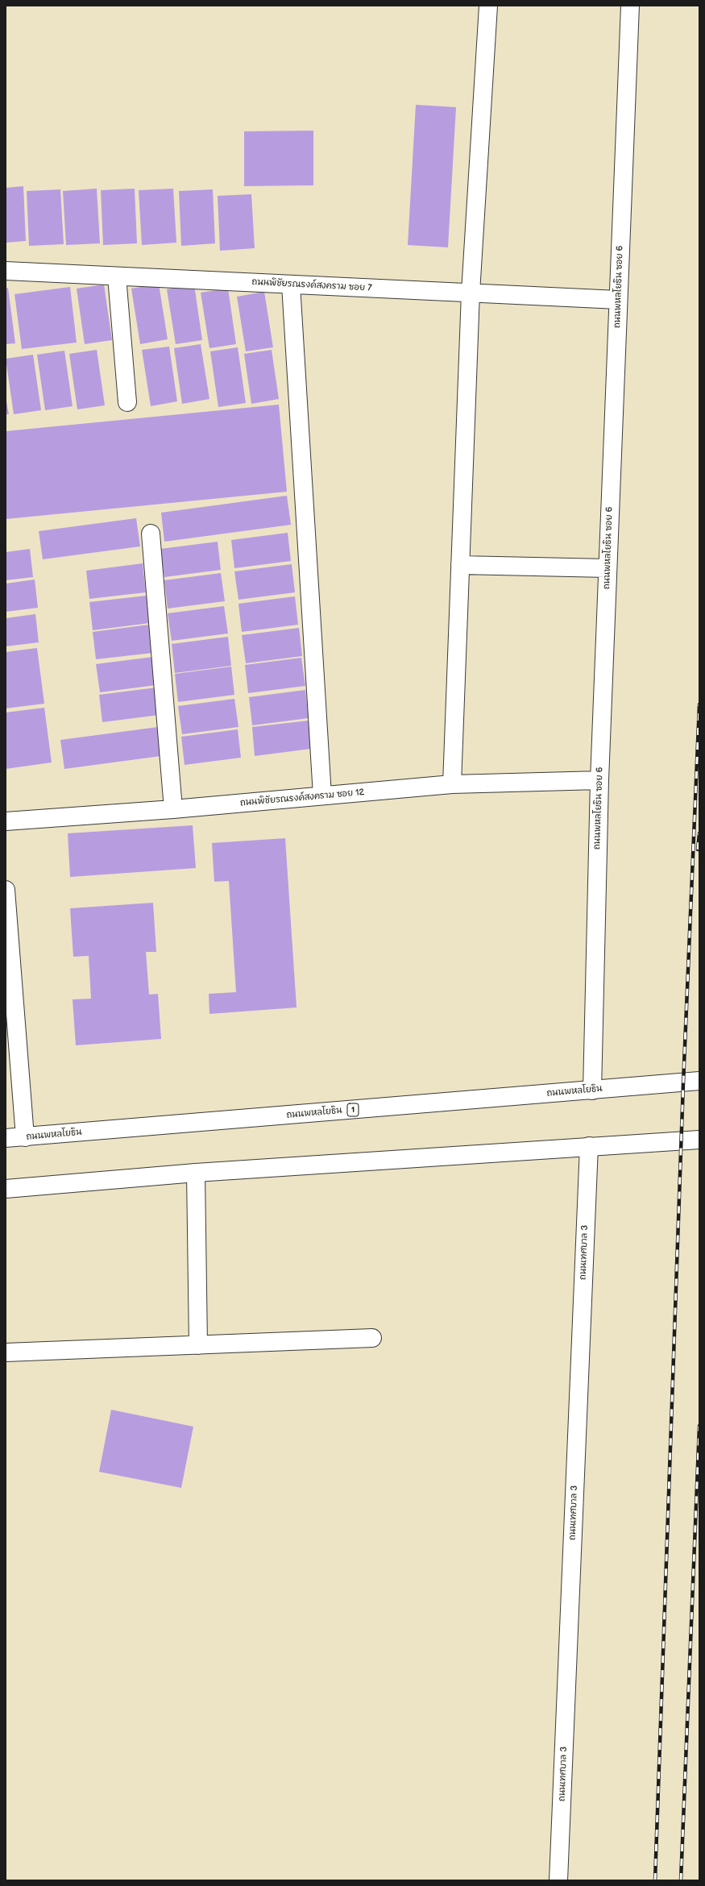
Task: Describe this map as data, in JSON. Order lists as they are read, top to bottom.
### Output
{
  "streets": {
    "street": [
      "ถนนพิชัยรณรงค์สงคราม ซอย 7",
      "ถนนพหลโยธิน ซอย 6",
      "ถนนพิชัยรณรงค์สงคราม ซอย 12",
      "ถนนพหลโยธิน",
      "1",
      "ถนนเทศบาล 3"
    ]
  },
  "crossings": [
    ["ถนนพิชัยรณรงค์สงคราม ซอย 7", "ถนนพหลโยธิน ซอย 6"],
    ["ถนนพหลโยธิน ซอย 6", "ถนนพิชัยรณรงค์สงคราม ซอย 12"],
    ["ถนนพหลโยธิน ซอย 6", "ถนนพหลโยธิน"]
  ]
}
